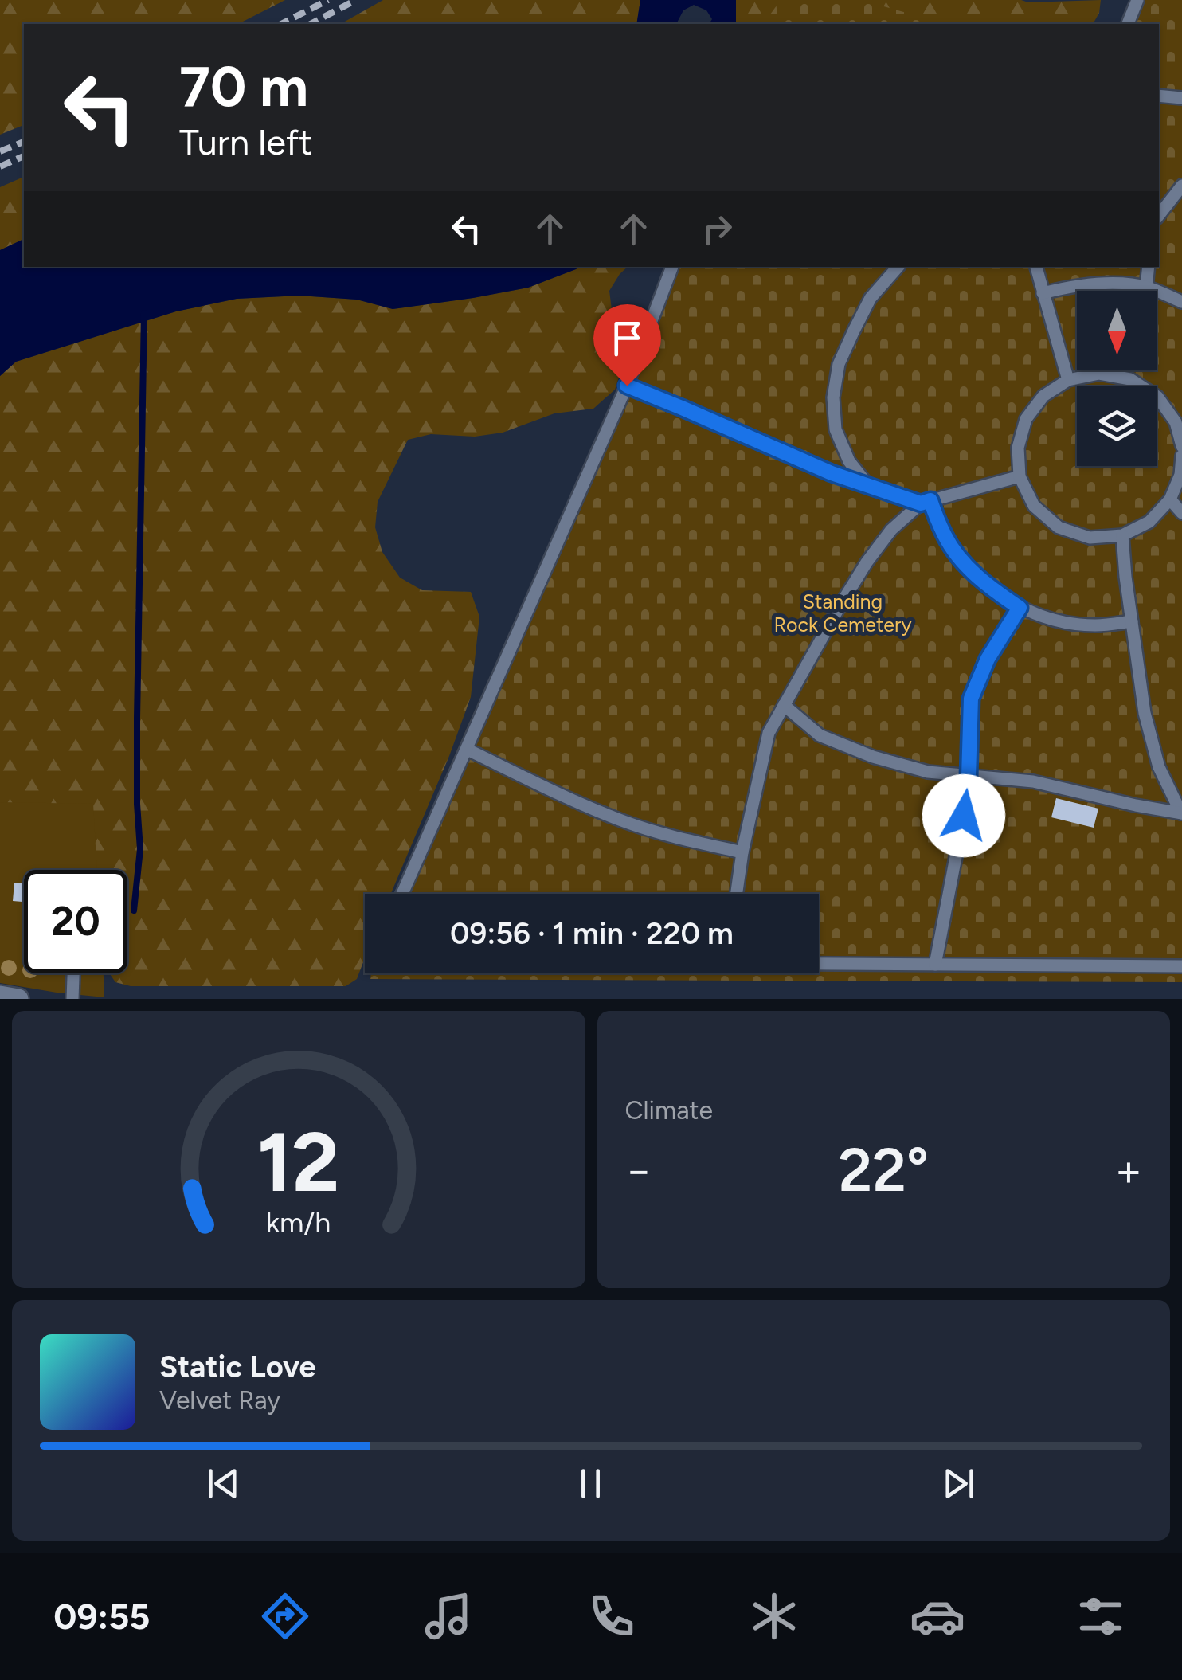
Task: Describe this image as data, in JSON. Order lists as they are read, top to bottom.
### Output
{
  "parks": ["Standing Rock Cemetery"],
  "north": "bottom",
  "page": {
    "turn": ["70 m", "Turn left"],
    "limit": "20",
    "trip": "09:56 · 1 min · 220 m",
    "tile": "Climate",
    "heat": ["−", "22°", "+"],
    "song": ["Static Love", "Velvet Ray"],
    "tabs": "09:55",
    "gauge": ["12", "km/h"]
  }
}
